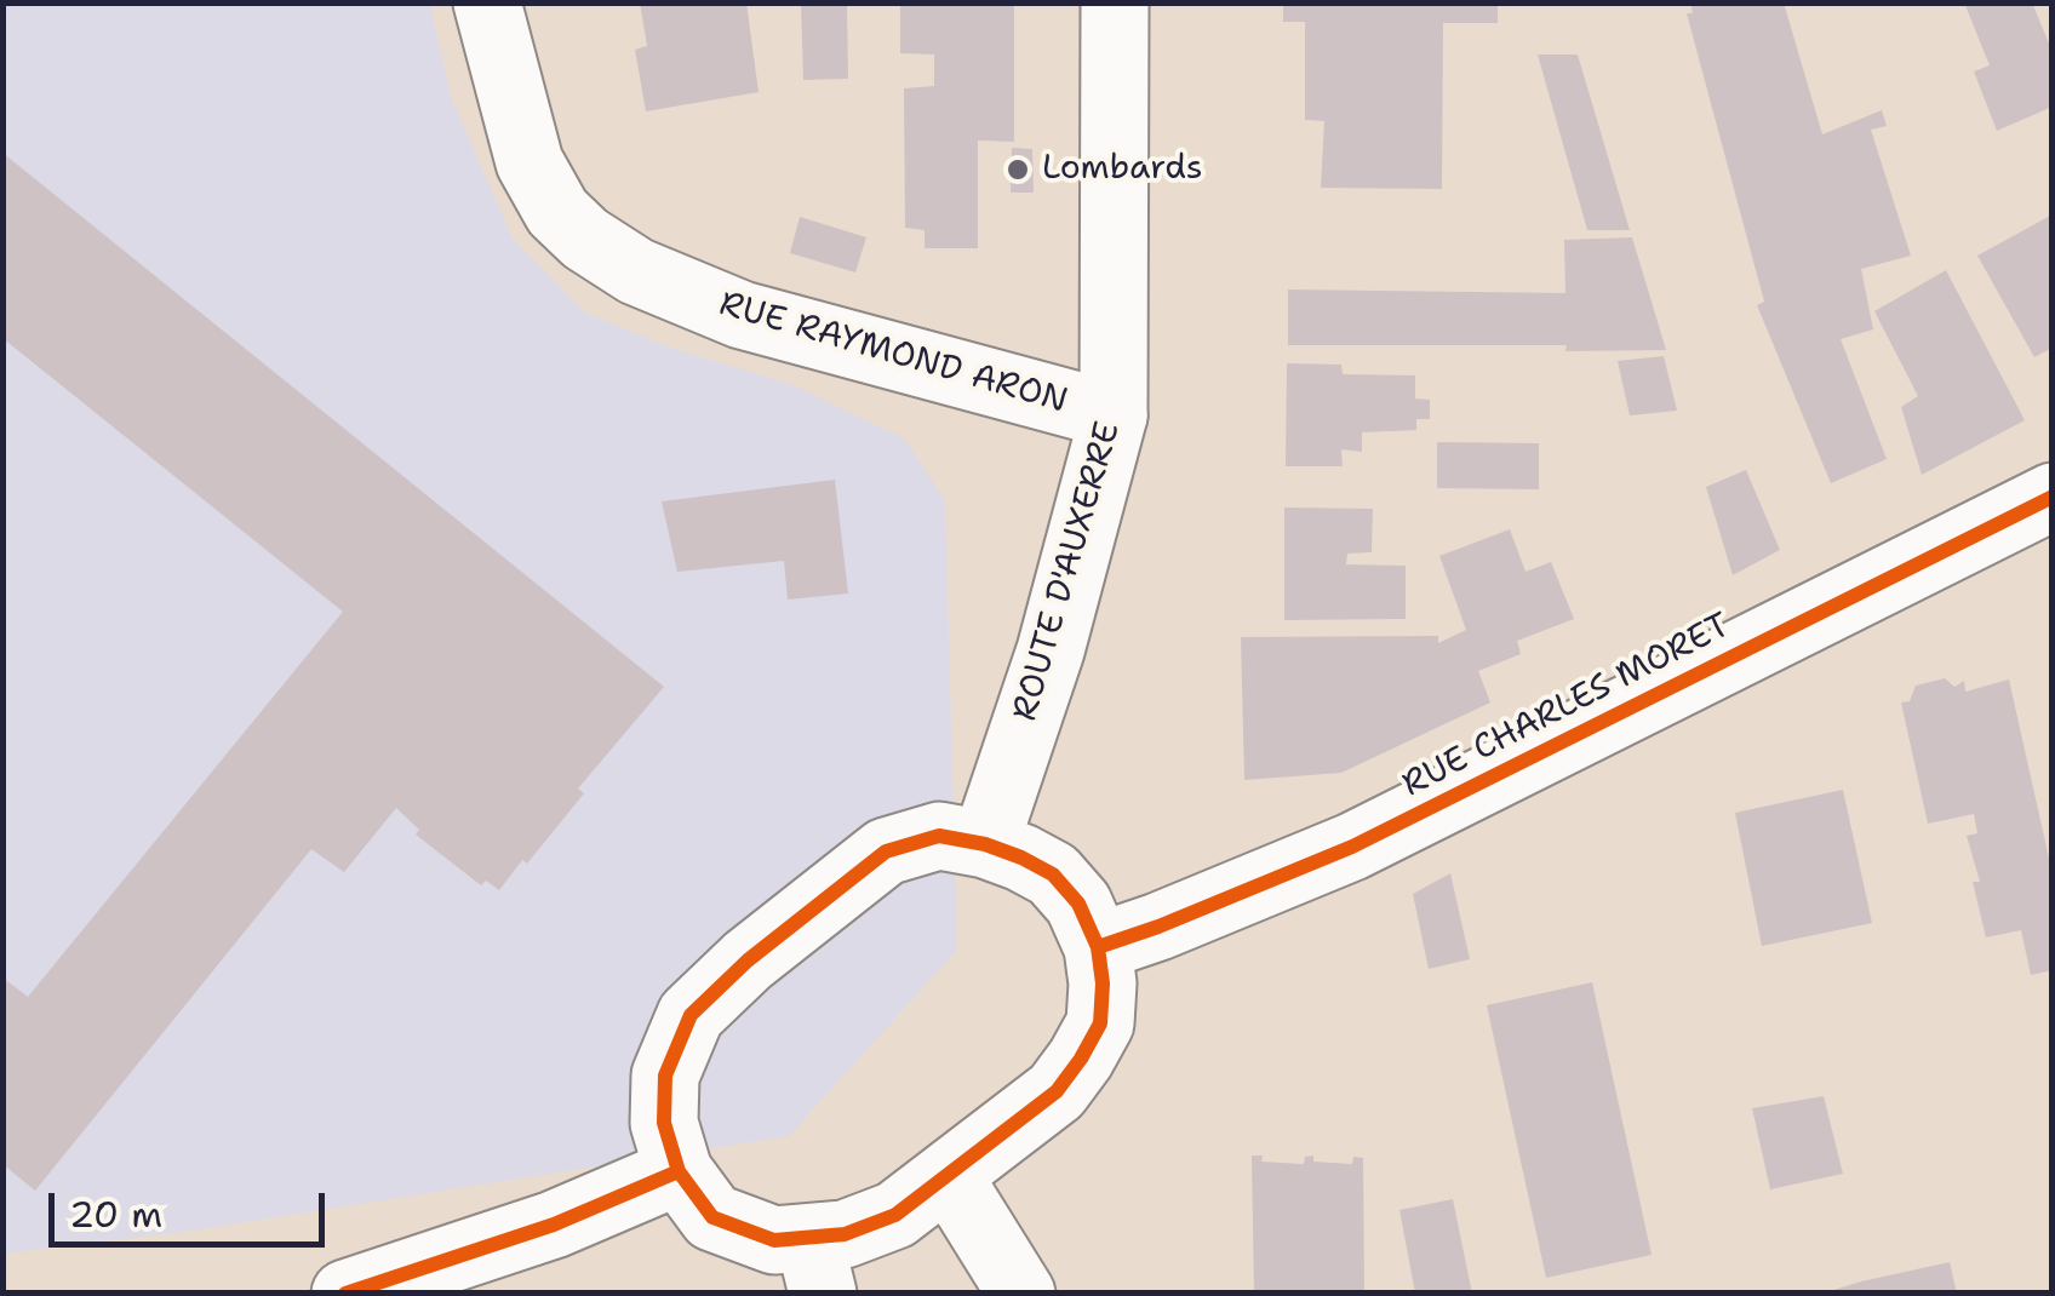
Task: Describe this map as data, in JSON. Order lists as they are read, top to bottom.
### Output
{
  "streets": {
    "main road": ["RUE RAYMOND ARON", "ROUTE D'AUXERRE", "RUE CHARLES MORET"]
  },
  "crossings": [
    ["RUE RAYMOND ARON", "ROUTE D'AUXERRE"],
    ["ROUTE D'AUXERRE", "RUE CHARLES MORET"]
  ],
  "places": ["Lombards"],
  "scale_bar": "20 m"
}
